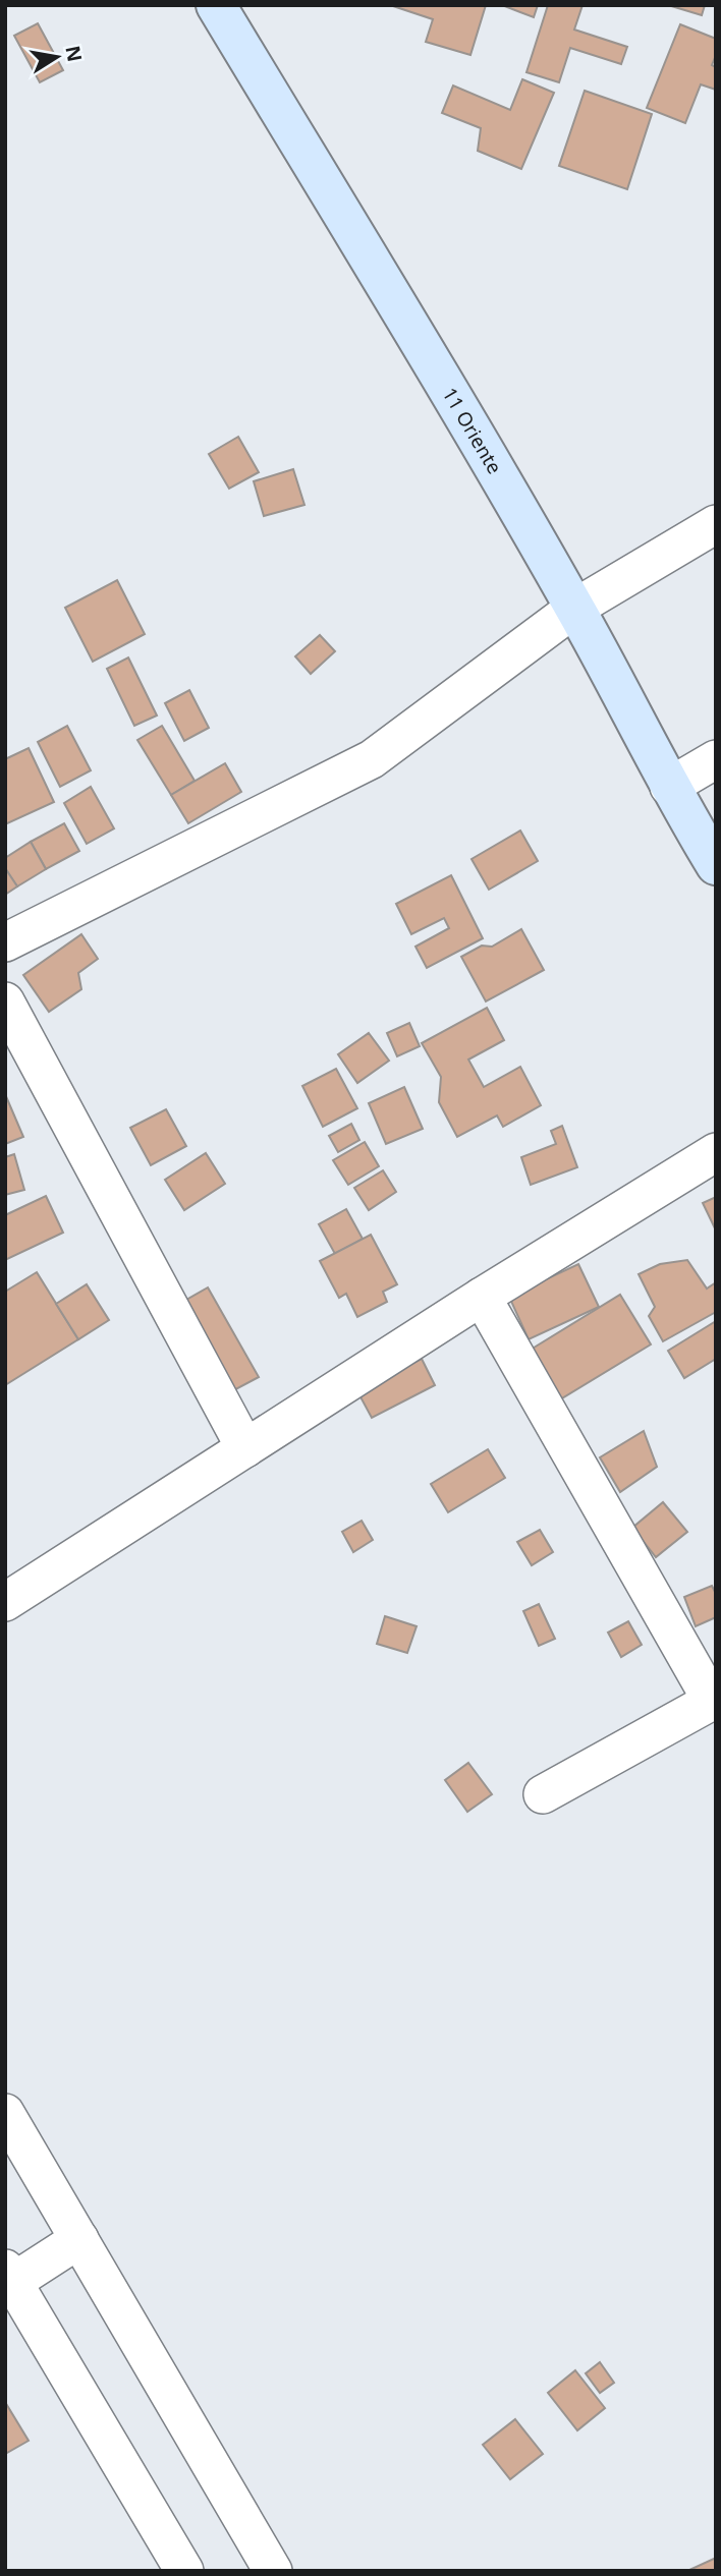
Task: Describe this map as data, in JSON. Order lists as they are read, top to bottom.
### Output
{
  "streets": {
    "street": ["11 Oriente"]
  },
  "north": "right"
}
